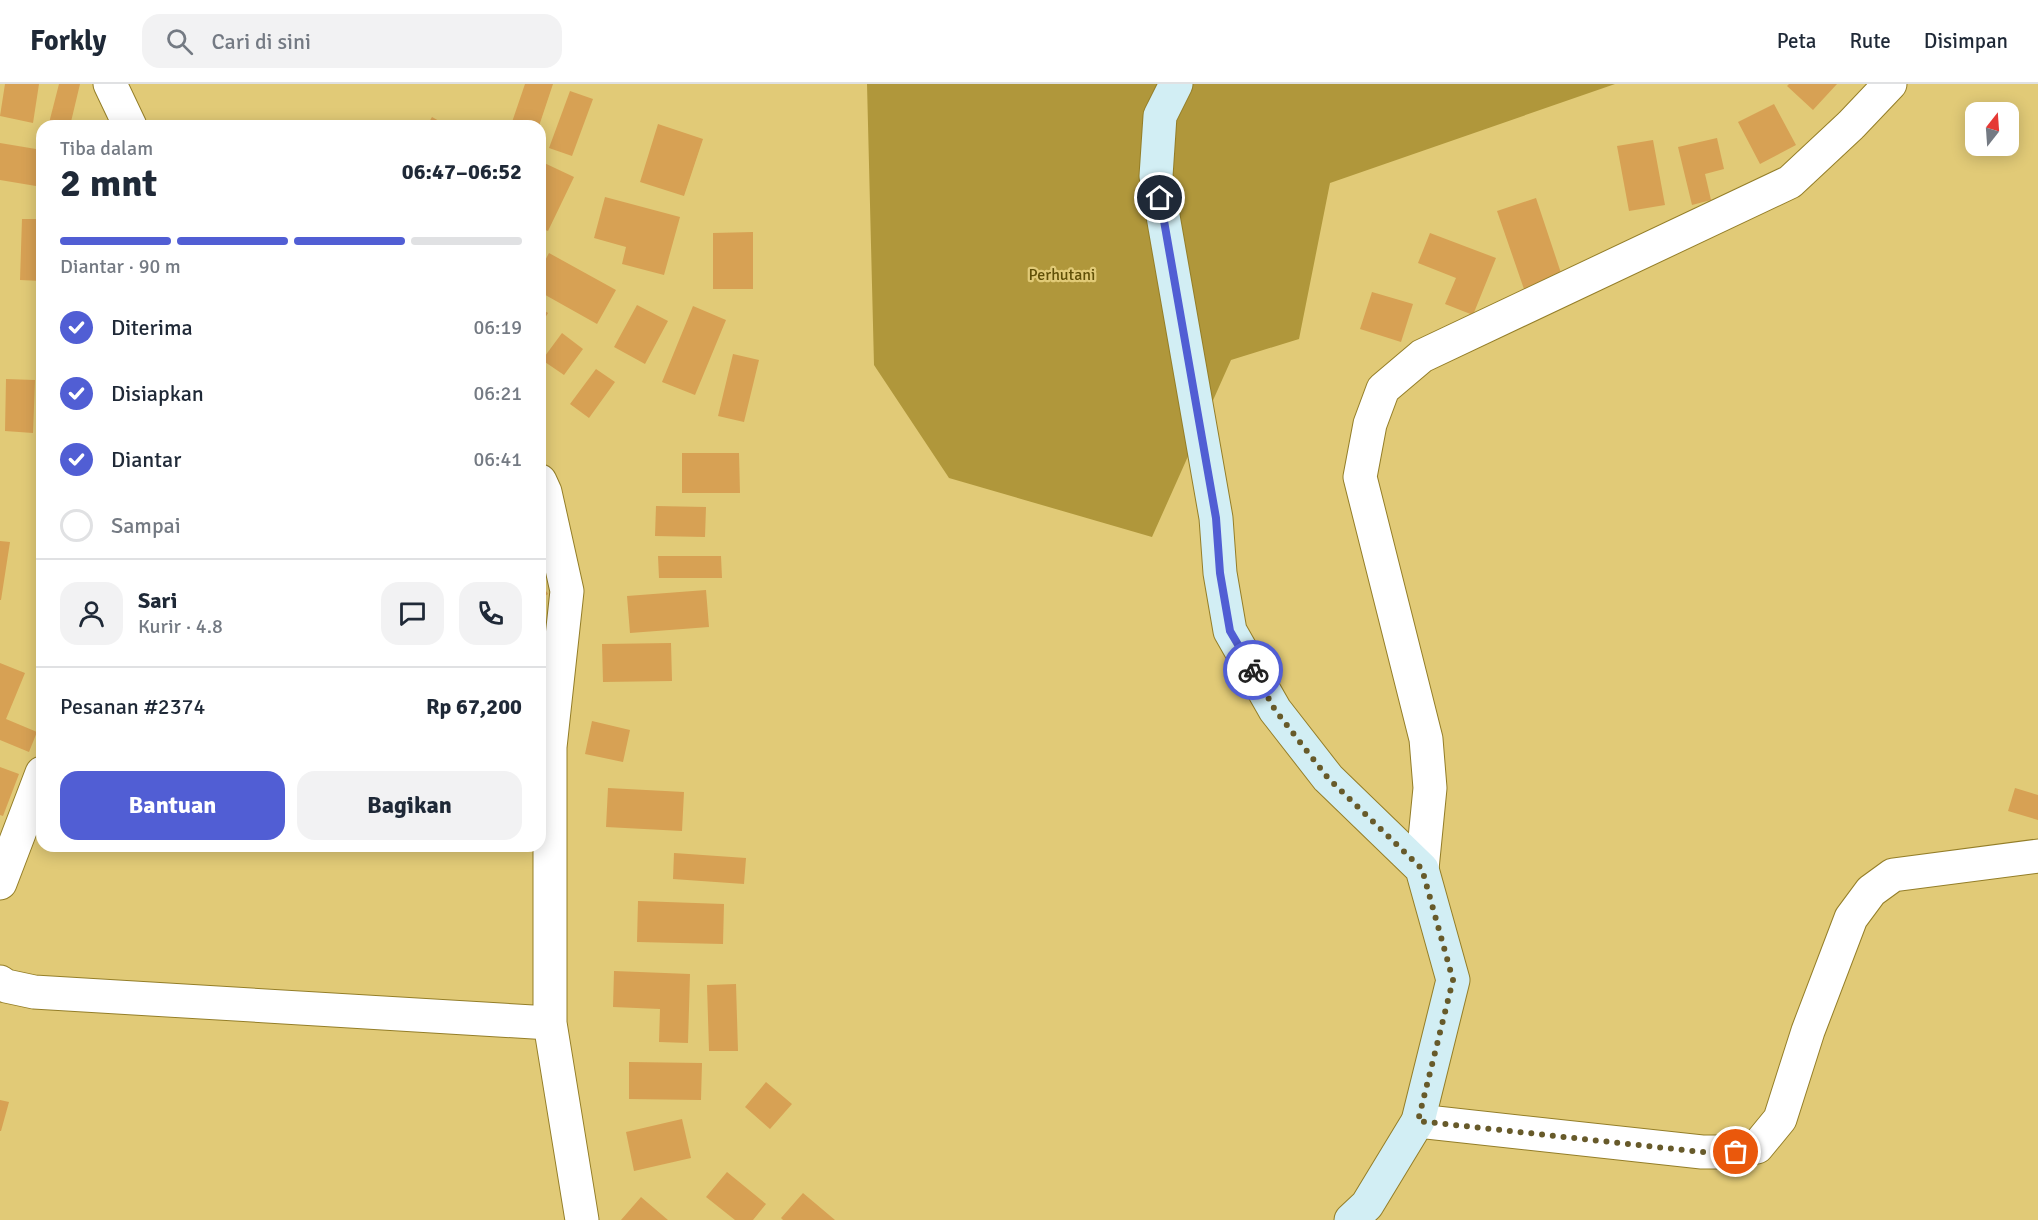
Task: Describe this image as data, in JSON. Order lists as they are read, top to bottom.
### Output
{
  "parks": ["Perhutani"],
  "north": "top",
  "page": {
    "header": "Forkly",
    "search": "Cari di sini",
    "nav": ["Peta", "Rute", "Disimpan"],
    "heading": ["2 mnt", "Tiba dalam", "06:47–06:52"],
    "panel": [
      "Sari",
      "Kurir · 4.8",
      "Pesanan #2374",
      "Rp 67,200"
    ],
    "bar": "Diantar · 90 m",
    "list": [
      ["Diterima", "06:19"],
      ["Disiapkan", "06:21"],
      ["Diantar", "06:41"],
      "Sampai"
    ],
    "buttons": ["Bantuan", "Bagikan"]
  }
}
